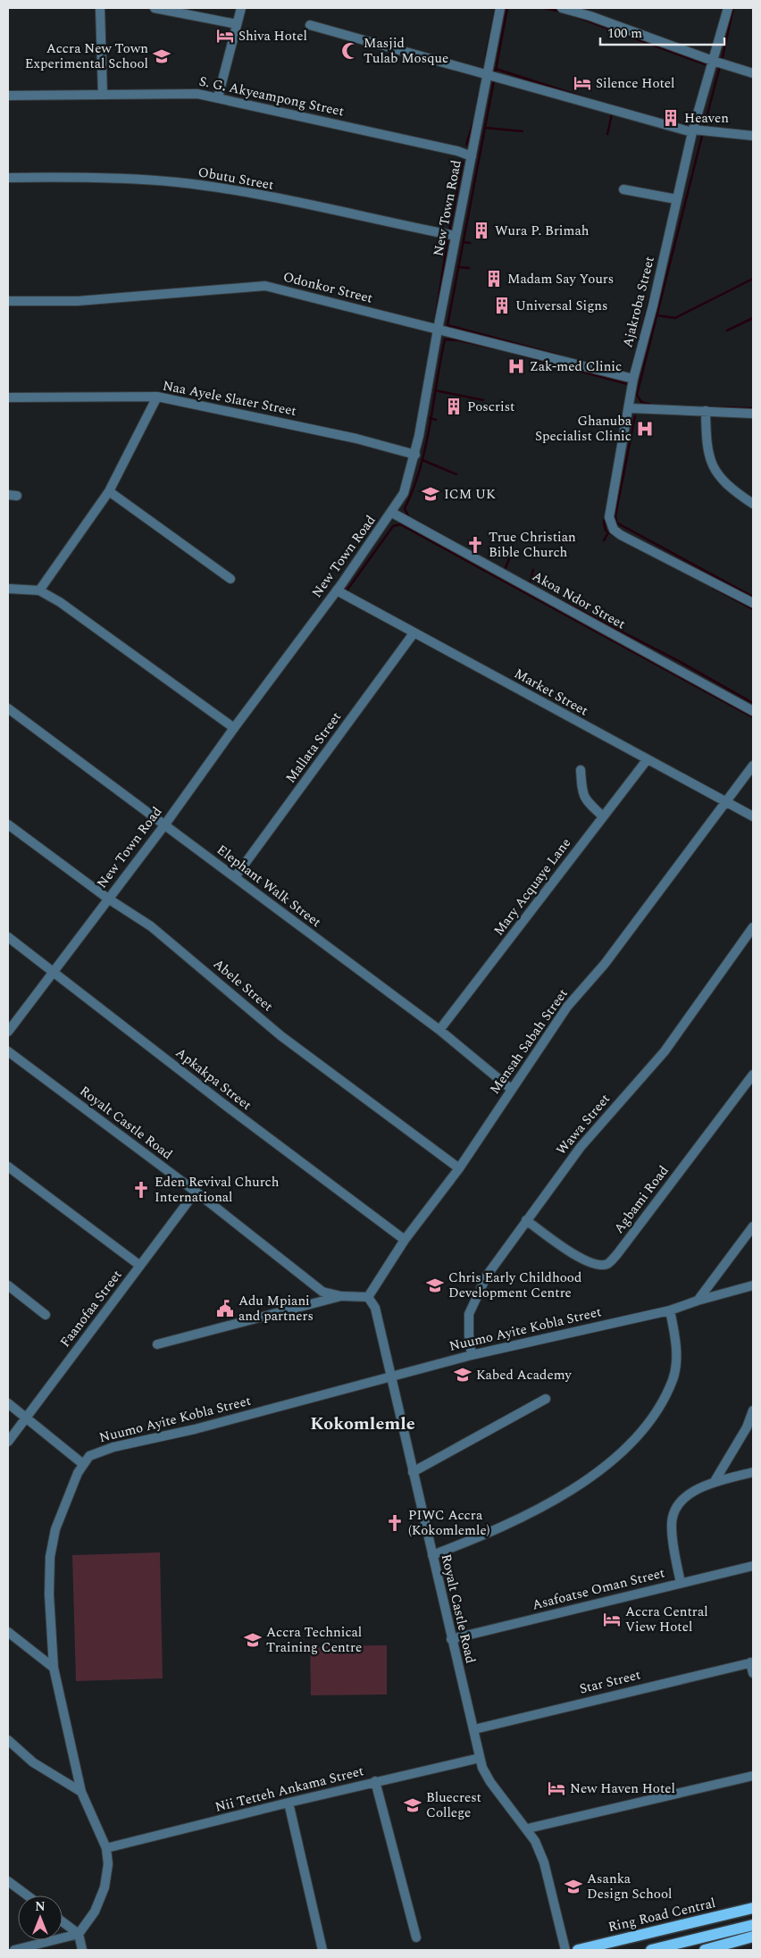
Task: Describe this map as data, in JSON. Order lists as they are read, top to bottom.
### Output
{
  "streets": {
    "main road": ["Ring Road Central"],
    "street": [
      "S. G. Akyeampong Street",
      "Obutu Street",
      "New Town Road",
      "Odonkor Street",
      "Ajakroba Street",
      "Naa Ayele Slater Street",
      "Akoa Ndor Street",
      "Market Street",
      "Mallata Street",
      "Elephant Walk Street",
      "Mary Acquaye Lane",
      "Abele Street",
      "Mensah Sabah Street",
      "Apkakpa Street",
      "Royalt Castle Road",
      "Wawa Street",
      "Agbami Road",
      "Faanofaa Street",
      "Nuumo Ayite Kobla Street",
      "Asafoatse Oman Street",
      "Star Street",
      "Nii Tetteh Ankama Street"
    ]
  },
  "crossings": [
    ["S. G. Akyeampong Street", "New Town Road"],
    ["Obutu Street", "New Town Road"],
    ["New Town Road", "Odonkor Street"],
    ["New Town Road", "Naa Ayele Slater Street"],
    ["New Town Road", "Akoa Ndor Street"],
    ["New Town Road", "Market Street"],
    ["New Town Road", "Elephant Walk Street"],
    ["New Town Road", "Abele Street"],
    ["New Town Road", "Apkakpa Street"],
    ["Odonkor Street", "Ajakroba Street"],
    ["Market Street", "Mallata Street"],
    ["Market Street", "Mary Acquaye Lane"],
    ["Market Street", "Mensah Sabah Street"],
    ["Mallata Street", "Elephant Walk Street"],
    ["Elephant Walk Street", "Mary Acquaye Lane"],
    ["Elephant Walk Street", "Mensah Sabah Street"],
    ["Abele Street", "Mensah Sabah Street"],
    ["Mensah Sabah Street", "Apkakpa Street"],
    ["Mensah Sabah Street", "Royalt Castle Road"],
    ["Royalt Castle Road", "Faanofaa Street"],
    ["Royalt Castle Road", "Nuumo Ayite Kobla Street"],
    ["Royalt Castle Road", "Asafoatse Oman Street"],
    ["Royalt Castle Road", "Star Street"],
    ["Royalt Castle Road", "Nii Tetteh Ankama Street"],
    ["Wawa Street", "Agbami Road"],
    ["Wawa Street", "Nuumo Ayite Kobla Street"],
    ["Nuumo Ayite Kobla Street", "Nii Tetteh Ankama Street"]
  ],
  "districts": ["Kokomlemle"],
  "places": {
    "hotel": [
      "Shiva Hotel",
      "Silence Hotel",
      "Accra Central View Hotel",
      "New Haven Hotel"
    ],
    "mosque": ["Masjid Tulab Mosque"],
    "school or university": [
      "Accra New Town Experimental School",
      "ICM UK",
      "Chris Early Childhood Development Centre",
      "Kabed Academy",
      "Accra Technical Training Centre",
      "Bluecrest College",
      "Asanka Design School"
    ],
    "building": [
      "Heaven",
      "Wura P. Brimah",
      "Madam Say Yours",
      "Universal Signs",
      "Poscrist"
    ],
    "hospital": ["Zak-med Clinic", "Ghanuba Specialist Clinic"],
    "church": ["True Christian Bible Church", "Eden Revival Church International", "PIWC Accra (Kokomlemle)"],
    "public building": ["Adu Mpiani and partners"]
  },
  "scale_bar": "100 m",
  "north": "top"
}
